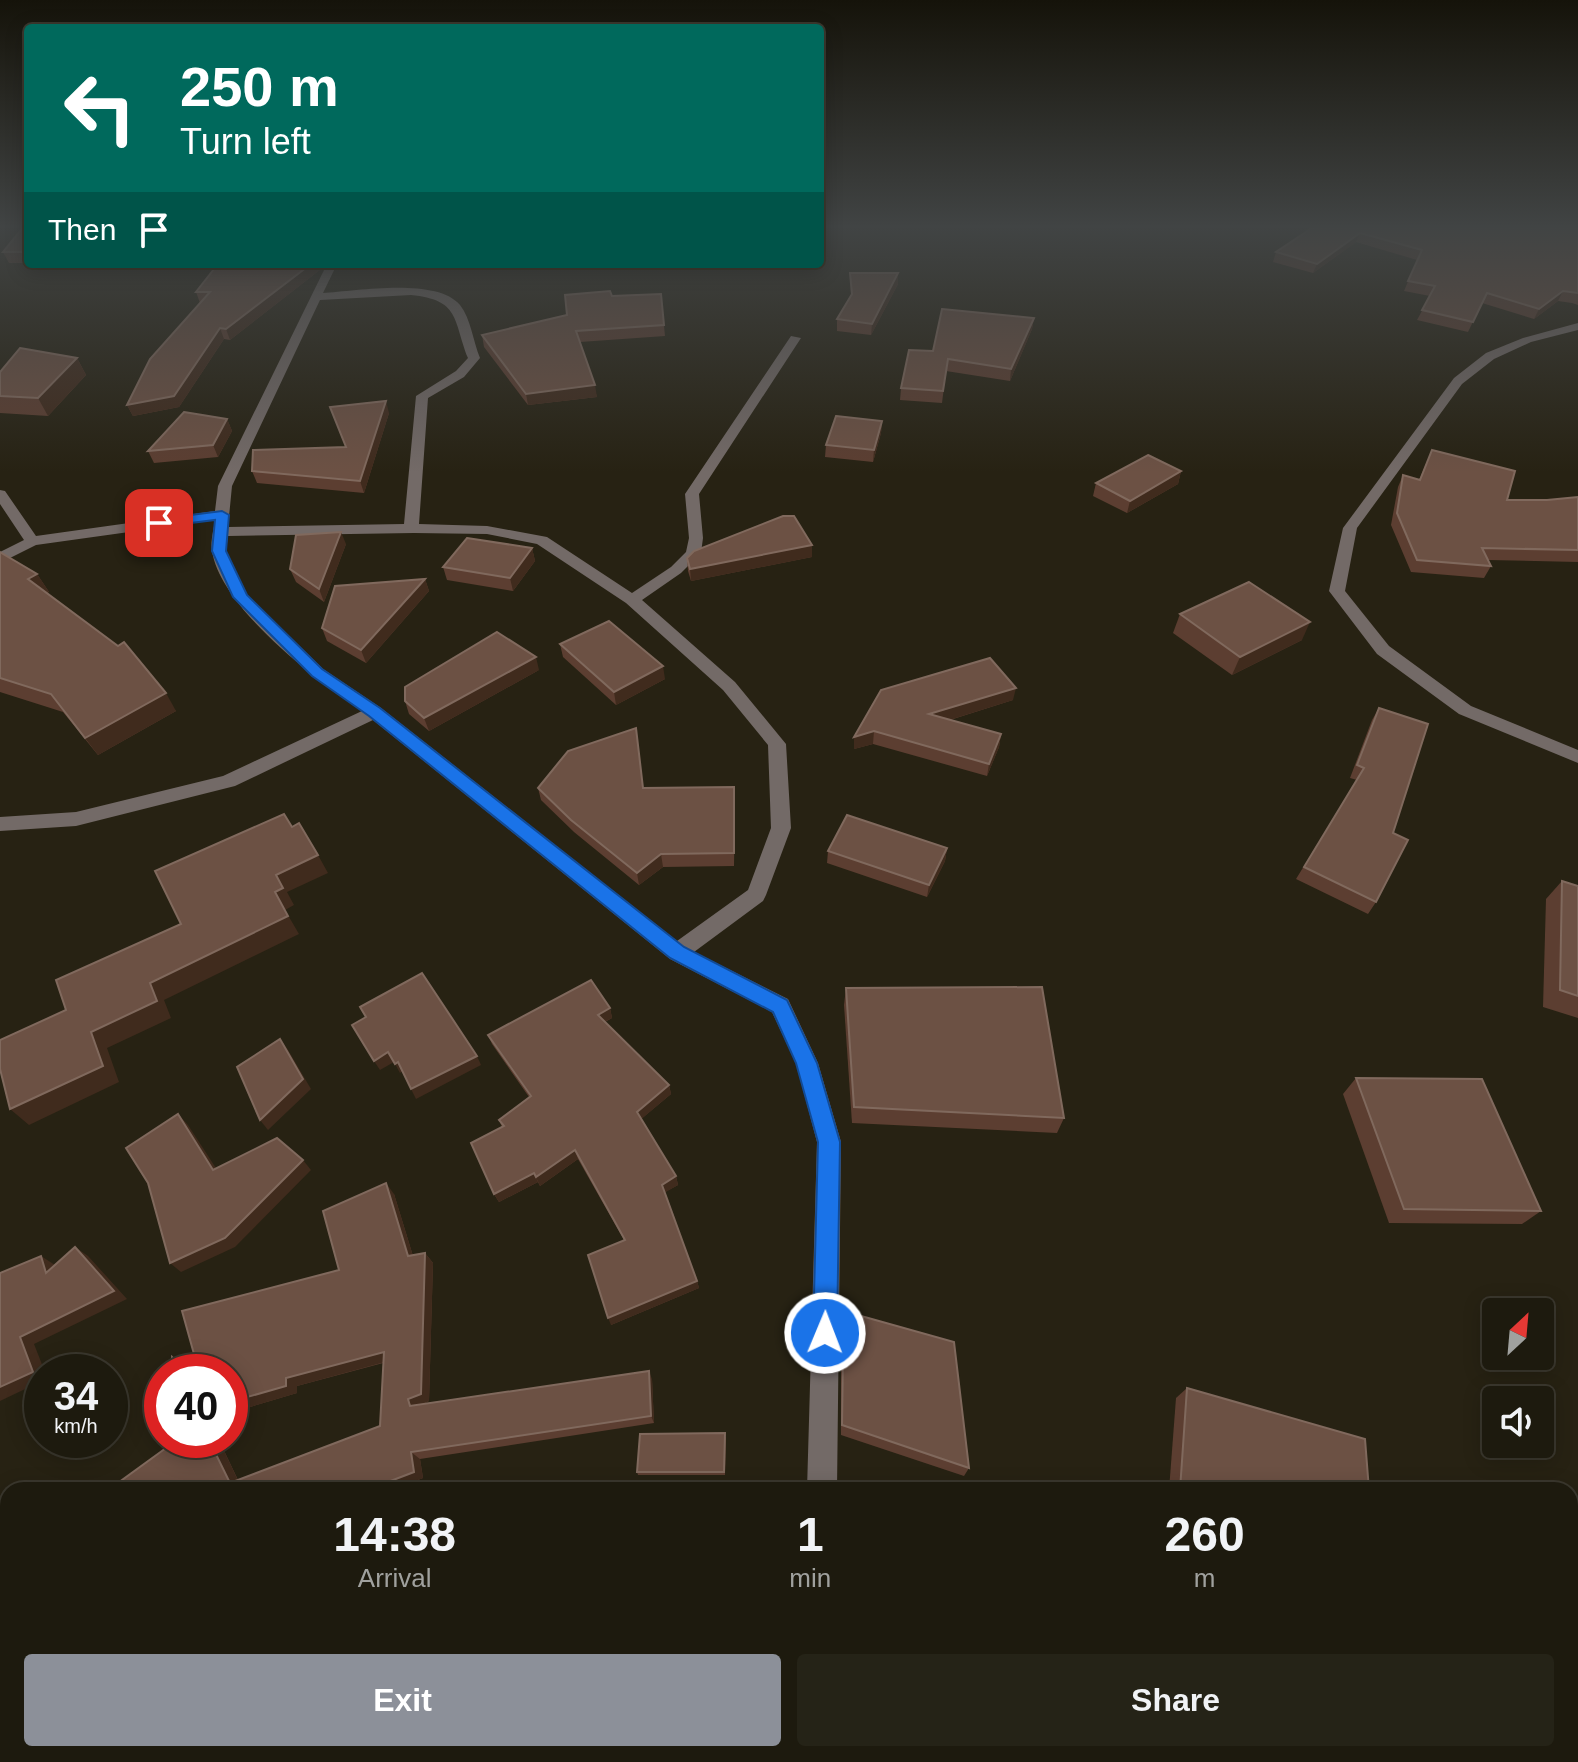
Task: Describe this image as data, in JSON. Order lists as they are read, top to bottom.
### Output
{
  "north": "top right",
  "page": {
    "turn": ["250 m", "Turn left"],
    "then": "Then",
    "speed": "34 km/h",
    "limit": "40",
    "eta": [
      "14:38",
      "Arrival",
      "1",
      "min",
      "260",
      "m"
    ],
    "buttons": ["Exit", "Share"]
  }
}
